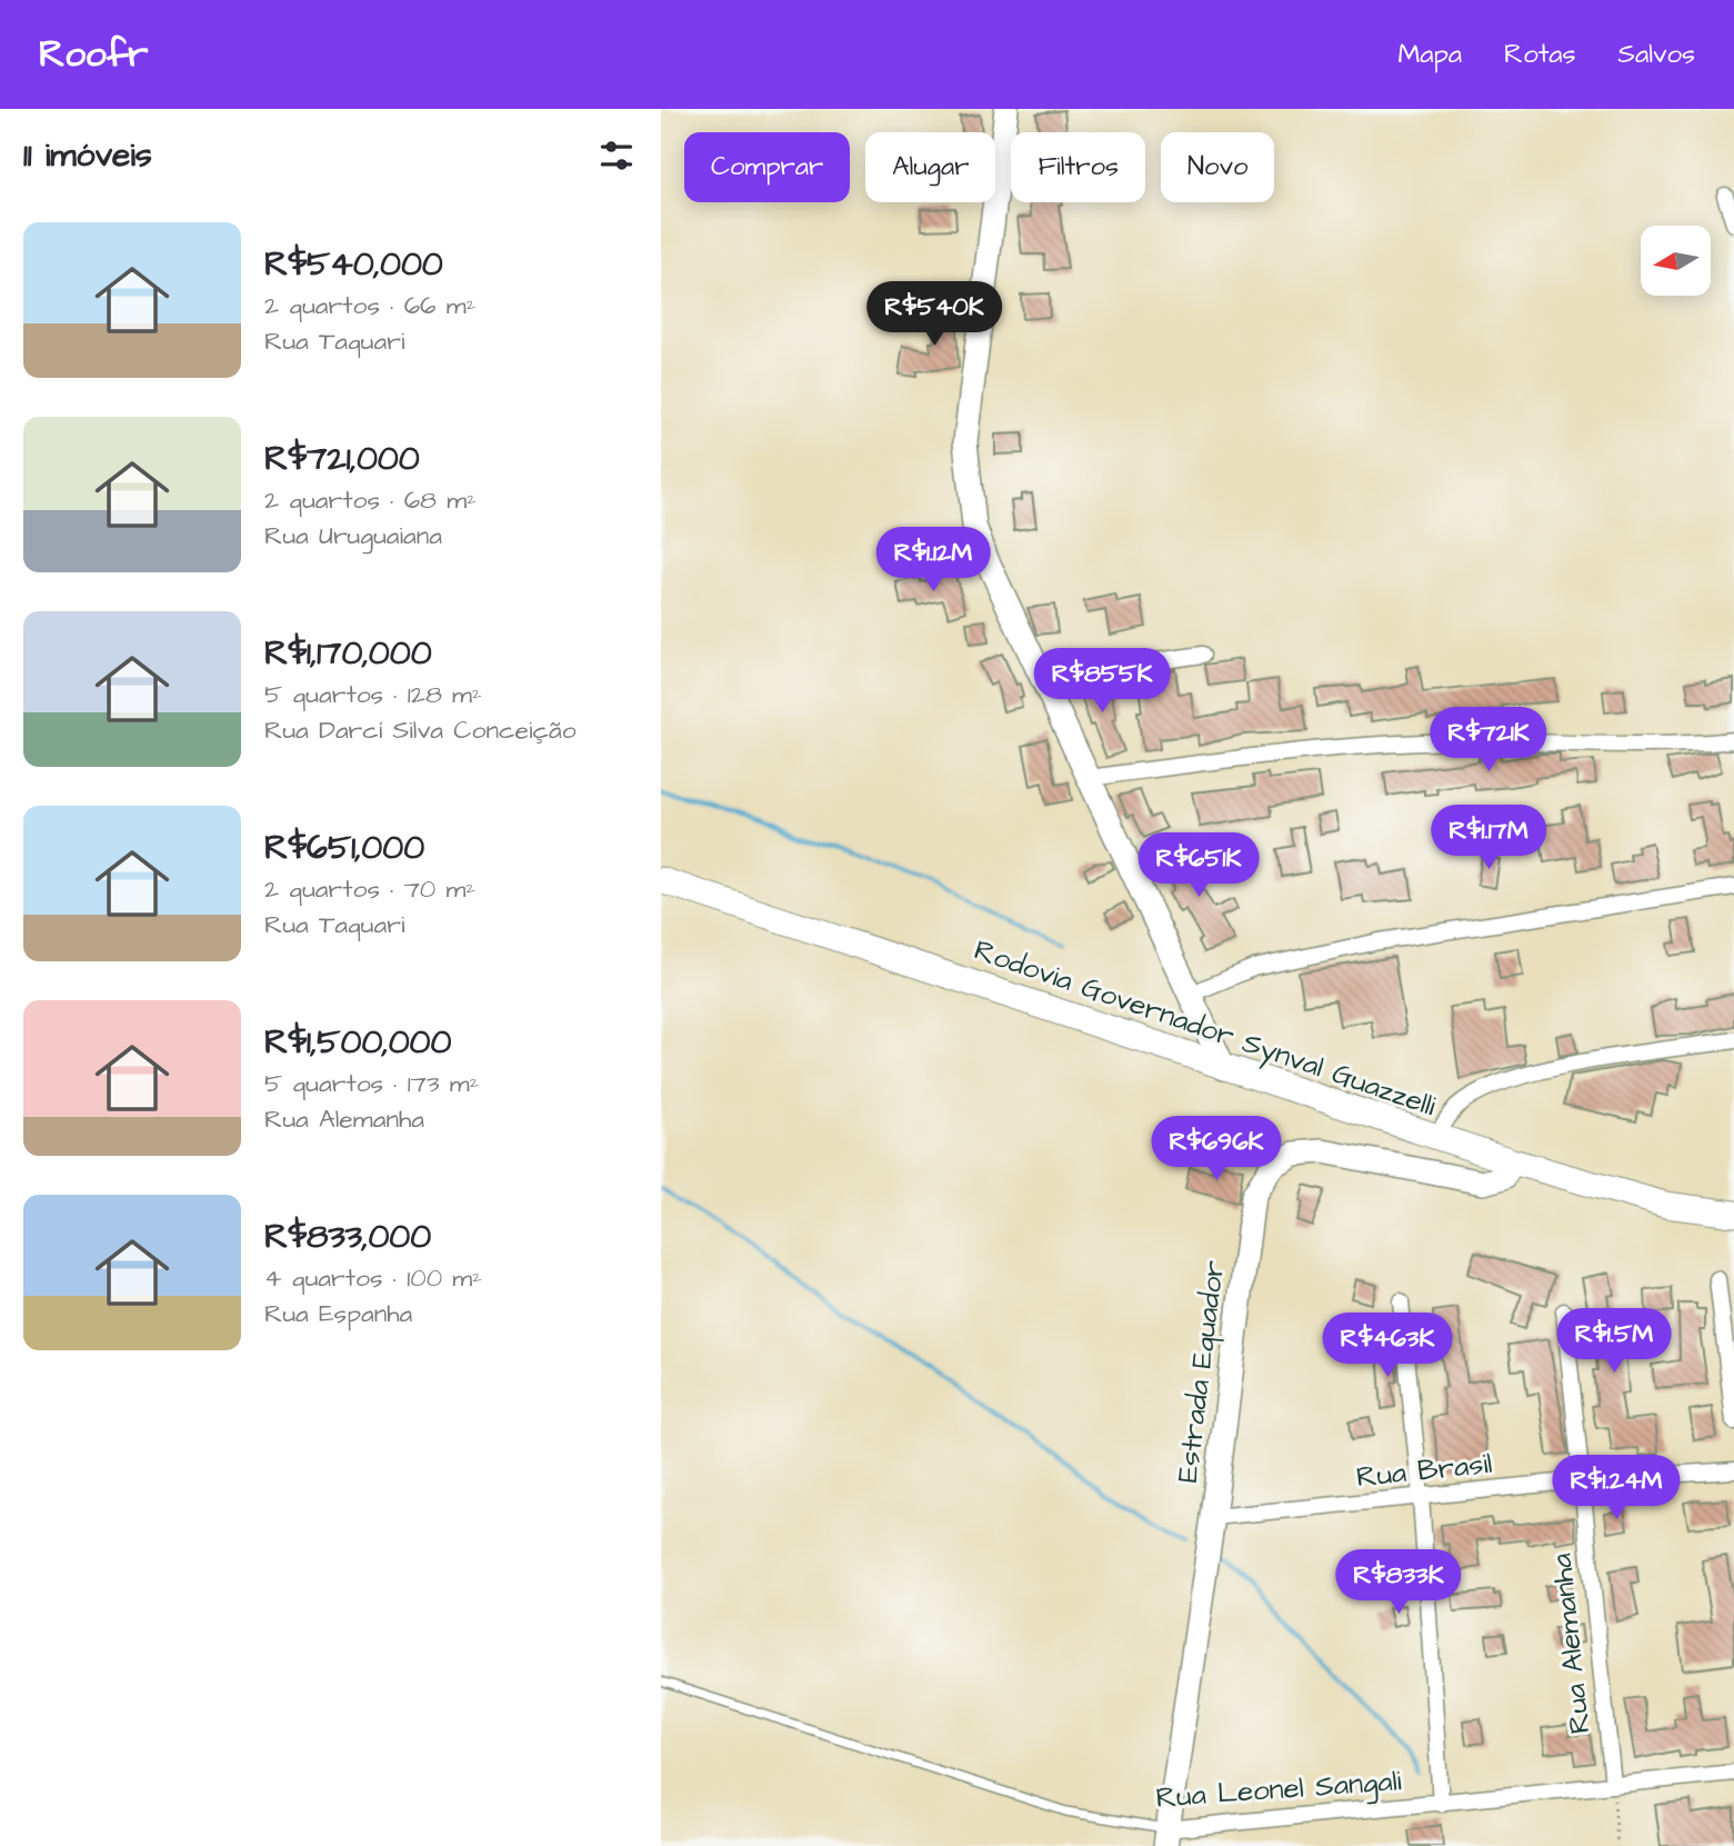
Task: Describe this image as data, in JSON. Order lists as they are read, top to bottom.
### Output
{
  "streets": {
    "main road": ["Rodovia Governador Synval Guazzelli"],
    "street": [
      "Estrada Equador",
      "Rua Brasil",
      "Rua Alemanha",
      "Rua Leonel Sangali"
    ]
  },
  "crossings": [
    ["Rodovia Governador Synval Guazzelli", "Estrada Equador"],
    ["Estrada Equador", "Rua Brasil"],
    ["Estrada Equador", "Rua Leonel Sangali"],
    ["Rua Brasil", "Rua Alemanha"],
    ["Rua Alemanha", "Rua Leonel Sangali"]
  ],
  "north": "left",
  "page": {
    "header": "Roofr",
    "nav": ["Mapa", "Rotas", "Salvos"],
    "heading": "11 imóveis",
    "chip": [
      "Comprar",
      "Alugar",
      "Filtros",
      "Novo"
    ],
    "list": [
      {
        "name": "R$540,000",
        "note": "2 quartos · 66 m² · Rua Taquari"
      },
      {
        "name": "R$721,000",
        "note": "2 quartos · 68 m² · Rua Uruguaiana"
      },
      {
        "name": "R$1,170,000",
        "note": "5 quartos · 128 m² · Rua Darcí Silva Conceição"
      },
      {
        "name": "R$651,000",
        "note": "2 quartos · 70 m² · Rua Taquari"
      },
      {
        "name": "R$1,500,000",
        "note": "5 quartos · 173 m² · Rua Alemanha"
      },
      {
        "name": "R$833,000",
        "note": "4 quartos · 100 m² · Rua Espanha"
      }
    ],
    "price": [
      "R$540K",
      "R$1.12M",
      "R$855K",
      "R$721K",
      "R$1.17M",
      "R$651K",
      "R$696K",
      "R$1.5M",
      "R$463K",
      "R$1.24M",
      "R$833K"
    ]
  }
}
